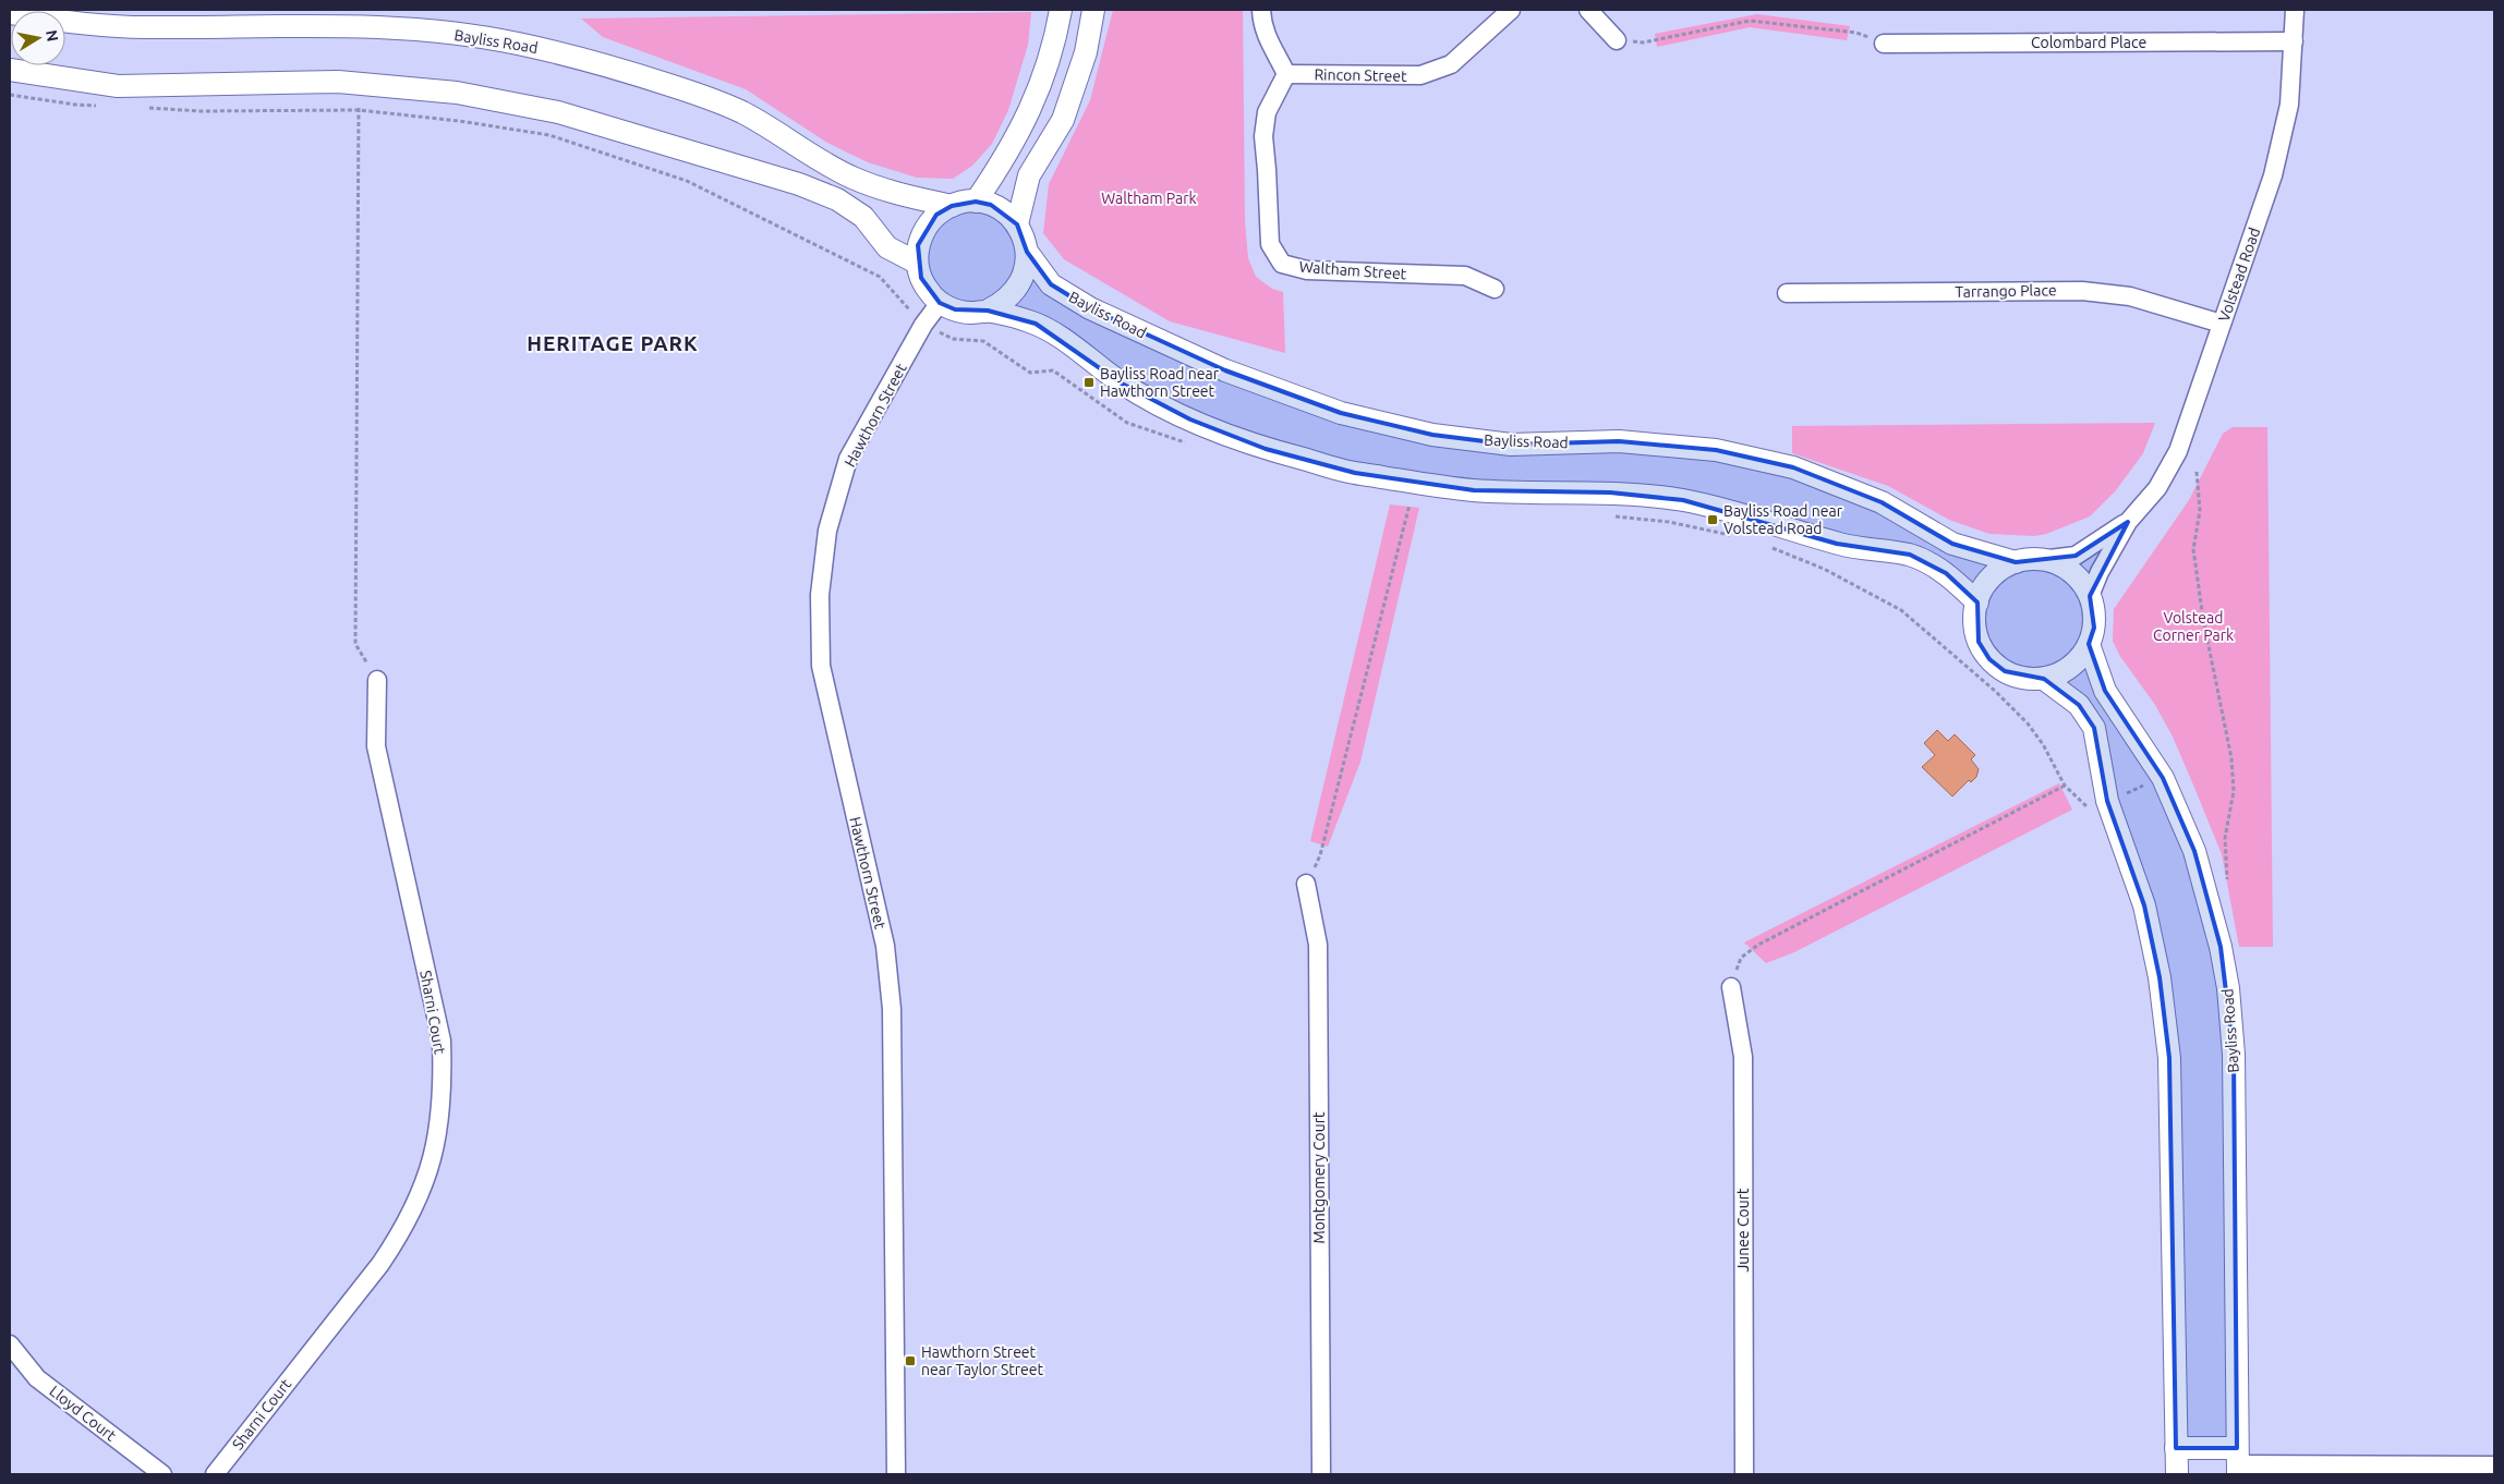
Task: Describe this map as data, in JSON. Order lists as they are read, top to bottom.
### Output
{
  "streets": {
    "street": [
      "Bayliss Road",
      "Colombard Place",
      "Rincon Street",
      "Waltham Street",
      "Volstead Road",
      "Tarrango Place",
      "Hawthorn Street",
      "Sharni Court",
      "Montgomery Court",
      "Junee Court",
      "Lloyd Court"
    ]
  },
  "crossings": [
    ["Bayliss Road", "Volstead Road"],
    ["Bayliss Road", "Hawthorn Street"],
    ["Colombard Place", "Volstead Road"],
    ["Rincon Street", "Waltham Street"],
    ["Volstead Road", "Tarrango Place"]
  ],
  "districts": ["HERITAGE PARK"],
  "parks": ["Waltham Park", "Volstead Corner Park"],
  "places": {
    "transit": ["Bayliss Road near Hawthorn Street", "Bayliss Road near Volstead Road", "Hawthorn Street near Taylor Street"]
  },
  "north": "right"
}
